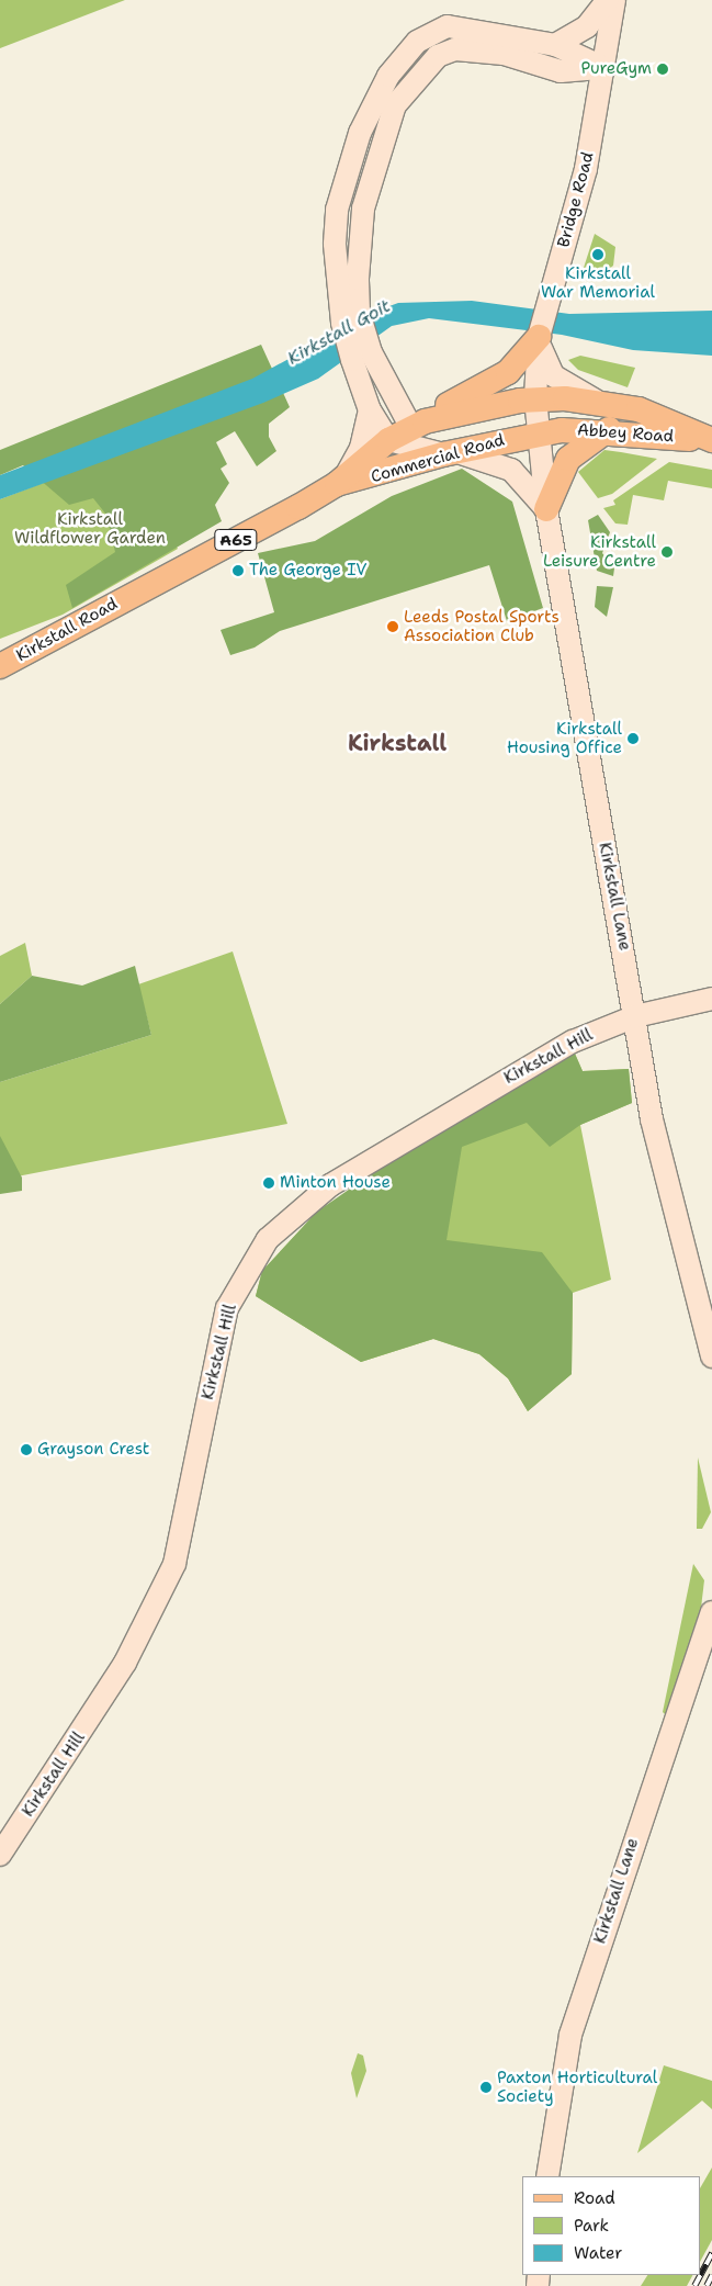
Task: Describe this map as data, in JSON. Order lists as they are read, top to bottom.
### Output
{
  "streets": {
    "main road": [
      "Abbey Road",
      "Commercial Road",
      "A65",
      "Kirkstall Road"
    ],
    "street": ["Bridge Road", "Kirkstall Lane", "Kirkstall Hill"]
  },
  "crossings": [
    ["Bridge Road", "Abbey Road"],
    ["Bridge Road", "Commercial Road"],
    ["Bridge Road", "Kirkstall Lane"],
    ["Abbey Road", "Commercial Road"],
    ["Abbey Road", "Kirkstall Lane"],
    ["Commercial Road", "Kirkstall Road"],
    ["Commercial Road", "Kirkstall Lane"],
    ["Kirkstall Lane", "Kirkstall Hill"]
  ],
  "districts": ["Kirkstall"],
  "water": ["Kirkstall Goit"],
  "parks": ["Kirkstall Wildflower Garden"],
  "places": [
    "PureGym",
    "Kirkstall War Memorial",
    "Kirkstall Leisure Centre",
    "The George IV",
    "Leeds Postal Sports Association Club",
    "Kirkstall Housing Office",
    "Minton House",
    "Grayson Crest",
    "Paxton Horticultural Society"
  ],
  "legend": ["Road", "Park", "Water"]
}
